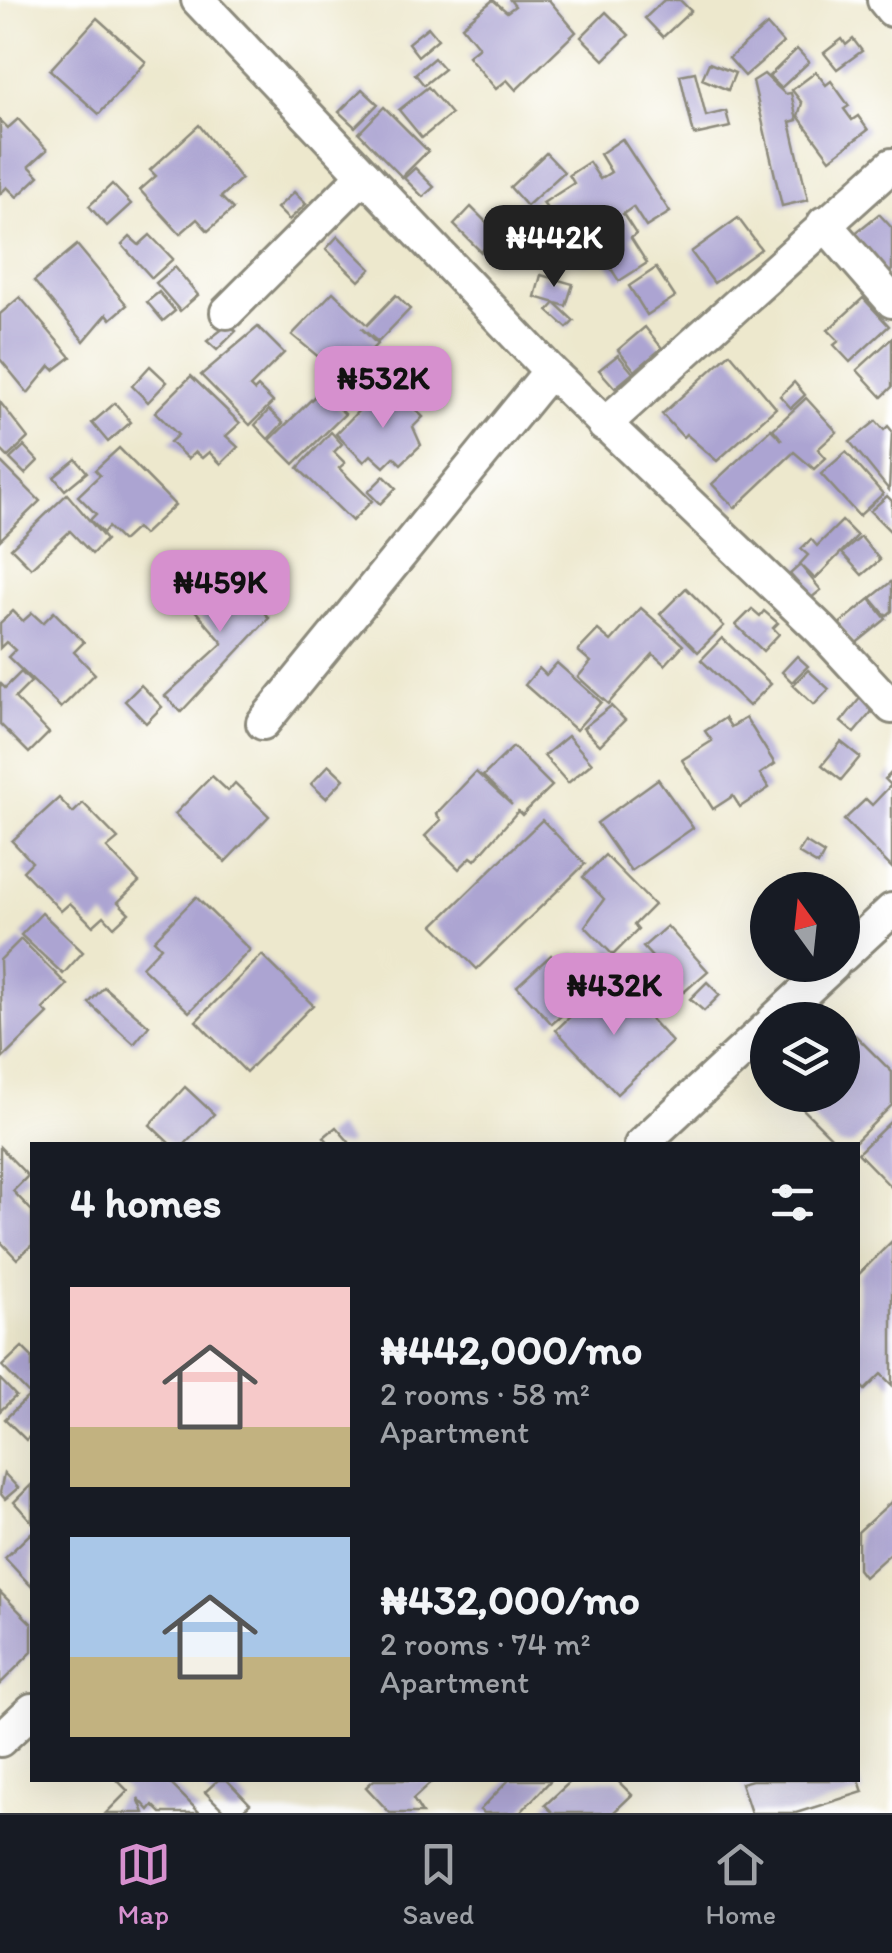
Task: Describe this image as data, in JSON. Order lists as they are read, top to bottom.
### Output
{
  "north": "top",
  "page": {
    "price": [
      "₦442K",
      "₦532K",
      "₦459K",
      "₦432K"
    ],
    "heading": "4 homes",
    "list": [
      {
        "name": "₦442,000/mo",
        "note": "2 rooms · 58 m² · Apartment"
      },
      {
        "name": "₦432,000/mo",
        "note": "2 rooms · 74 m² · Apartment"
      }
    ],
    "tabs": ["Map", "Saved", "Home"]
  }
}
